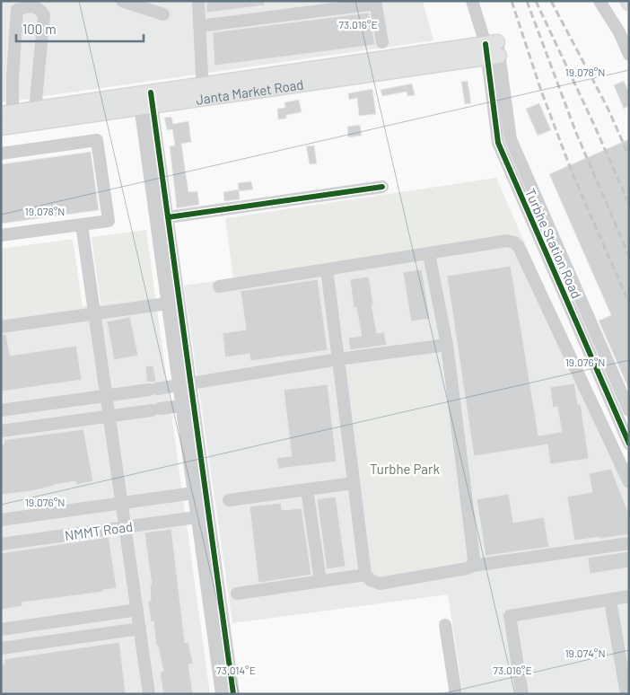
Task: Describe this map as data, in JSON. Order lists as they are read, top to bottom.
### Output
{
  "streets": {
    "main road": ["Janta Market Road"],
    "street": ["Turbhe Station Road", "NMMT Road"]
  },
  "crossings": [
    ["Janta Market Road", "Turbhe Station Road"]
  ],
  "parks": ["Turbhe Park"],
  "scale_bar": "100 m",
  "coordinates": [
    "73.016°E",
    "19.078°N",
    "19.076°N",
    "19.074°N",
    "73.014°E"
  ]
}
